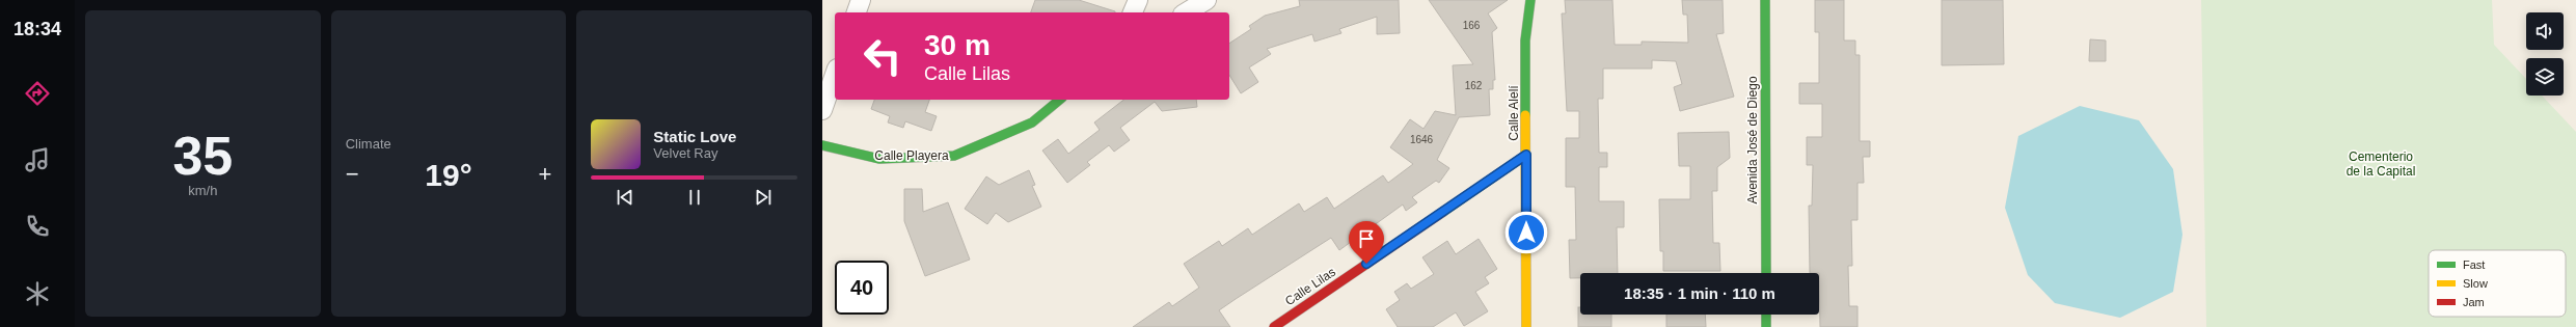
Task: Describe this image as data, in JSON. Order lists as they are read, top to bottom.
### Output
{
  "streets": {
    "street": [
      "Calle Alelí",
      "Avenida José de Diego",
      "Calle Playera",
      "Calle Lilas"
    ]
  },
  "crossings": [
    ["Calle Alelí", "Calle Lilas"]
  ],
  "parks": ["Cementerio de la Capital"],
  "house_numbers": ["166", "162", "1646"],
  "legend": ["Fast", "Slow", "Jam"],
  "page": {
    "tabs": "18:34",
    "tile": [
      ["35", "km/h"],
      "Climate"
    ],
    "turn": ["30 m", "Calle Lilas"],
    "song": ["Static Love", "Velvet Ray"],
    "heat": ["−", "19°", "+"],
    "limit": "40",
    "trip": "18:35 · 1 min · 110 m"
  }
}
